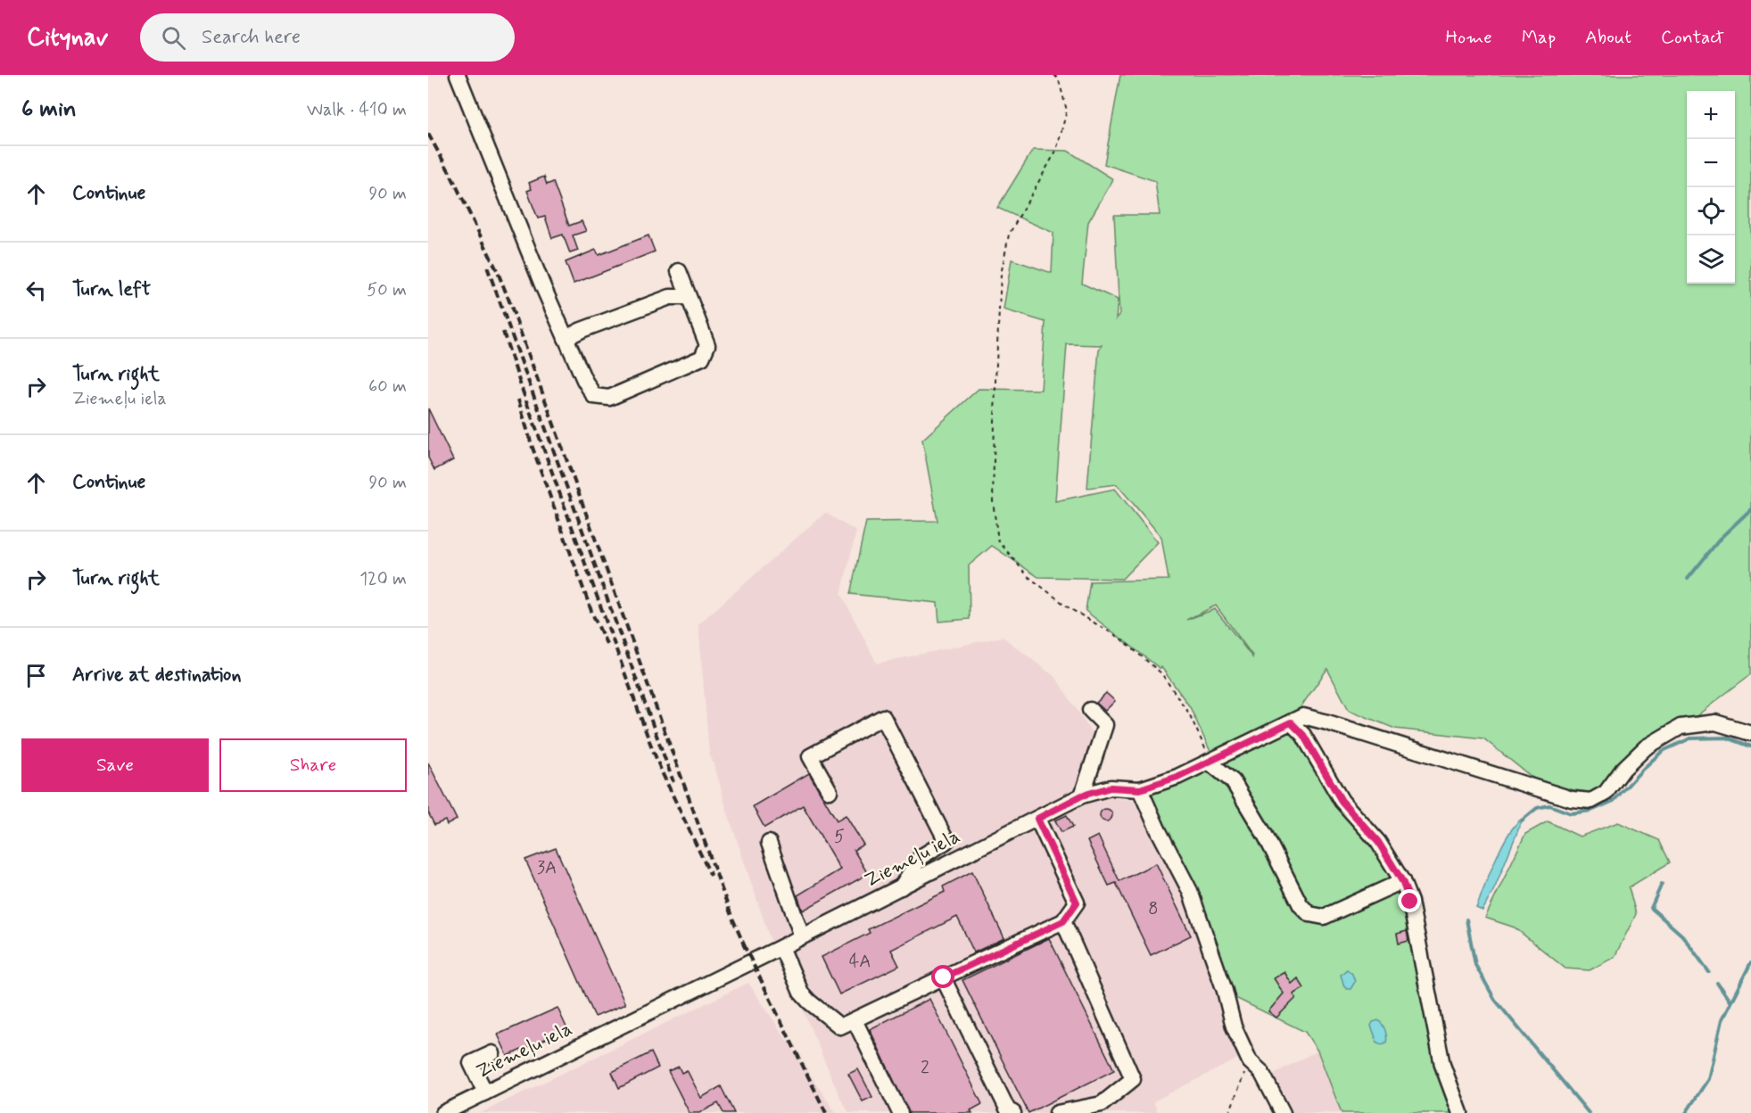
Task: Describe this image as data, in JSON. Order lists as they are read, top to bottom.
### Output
{
  "streets": {
    "street": ["Ziemeļu iela"]
  },
  "house_numbers": [
    "5",
    "3A",
    "8",
    "4A",
    "2"
  ],
  "page": {
    "header": "Citynav",
    "search": "Search here",
    "nav": [
      "Home",
      "Map",
      "About",
      "Contact"
    ],
    "heading": ["6 min", "Walk · 410 m"],
    "map_buttons": ["+", "−"],
    "list": [
      ["Continue", "90 m"],
      ["Turn left", "50 m"],
      ["Turn right", "Ziemeļu iela", "60 m"],
      ["Continue", "90 m"],
      ["Turn right", "120 m"],
      "Arrive at destination"
    ],
    "buttons": ["Save", "Share"]
  }
}
